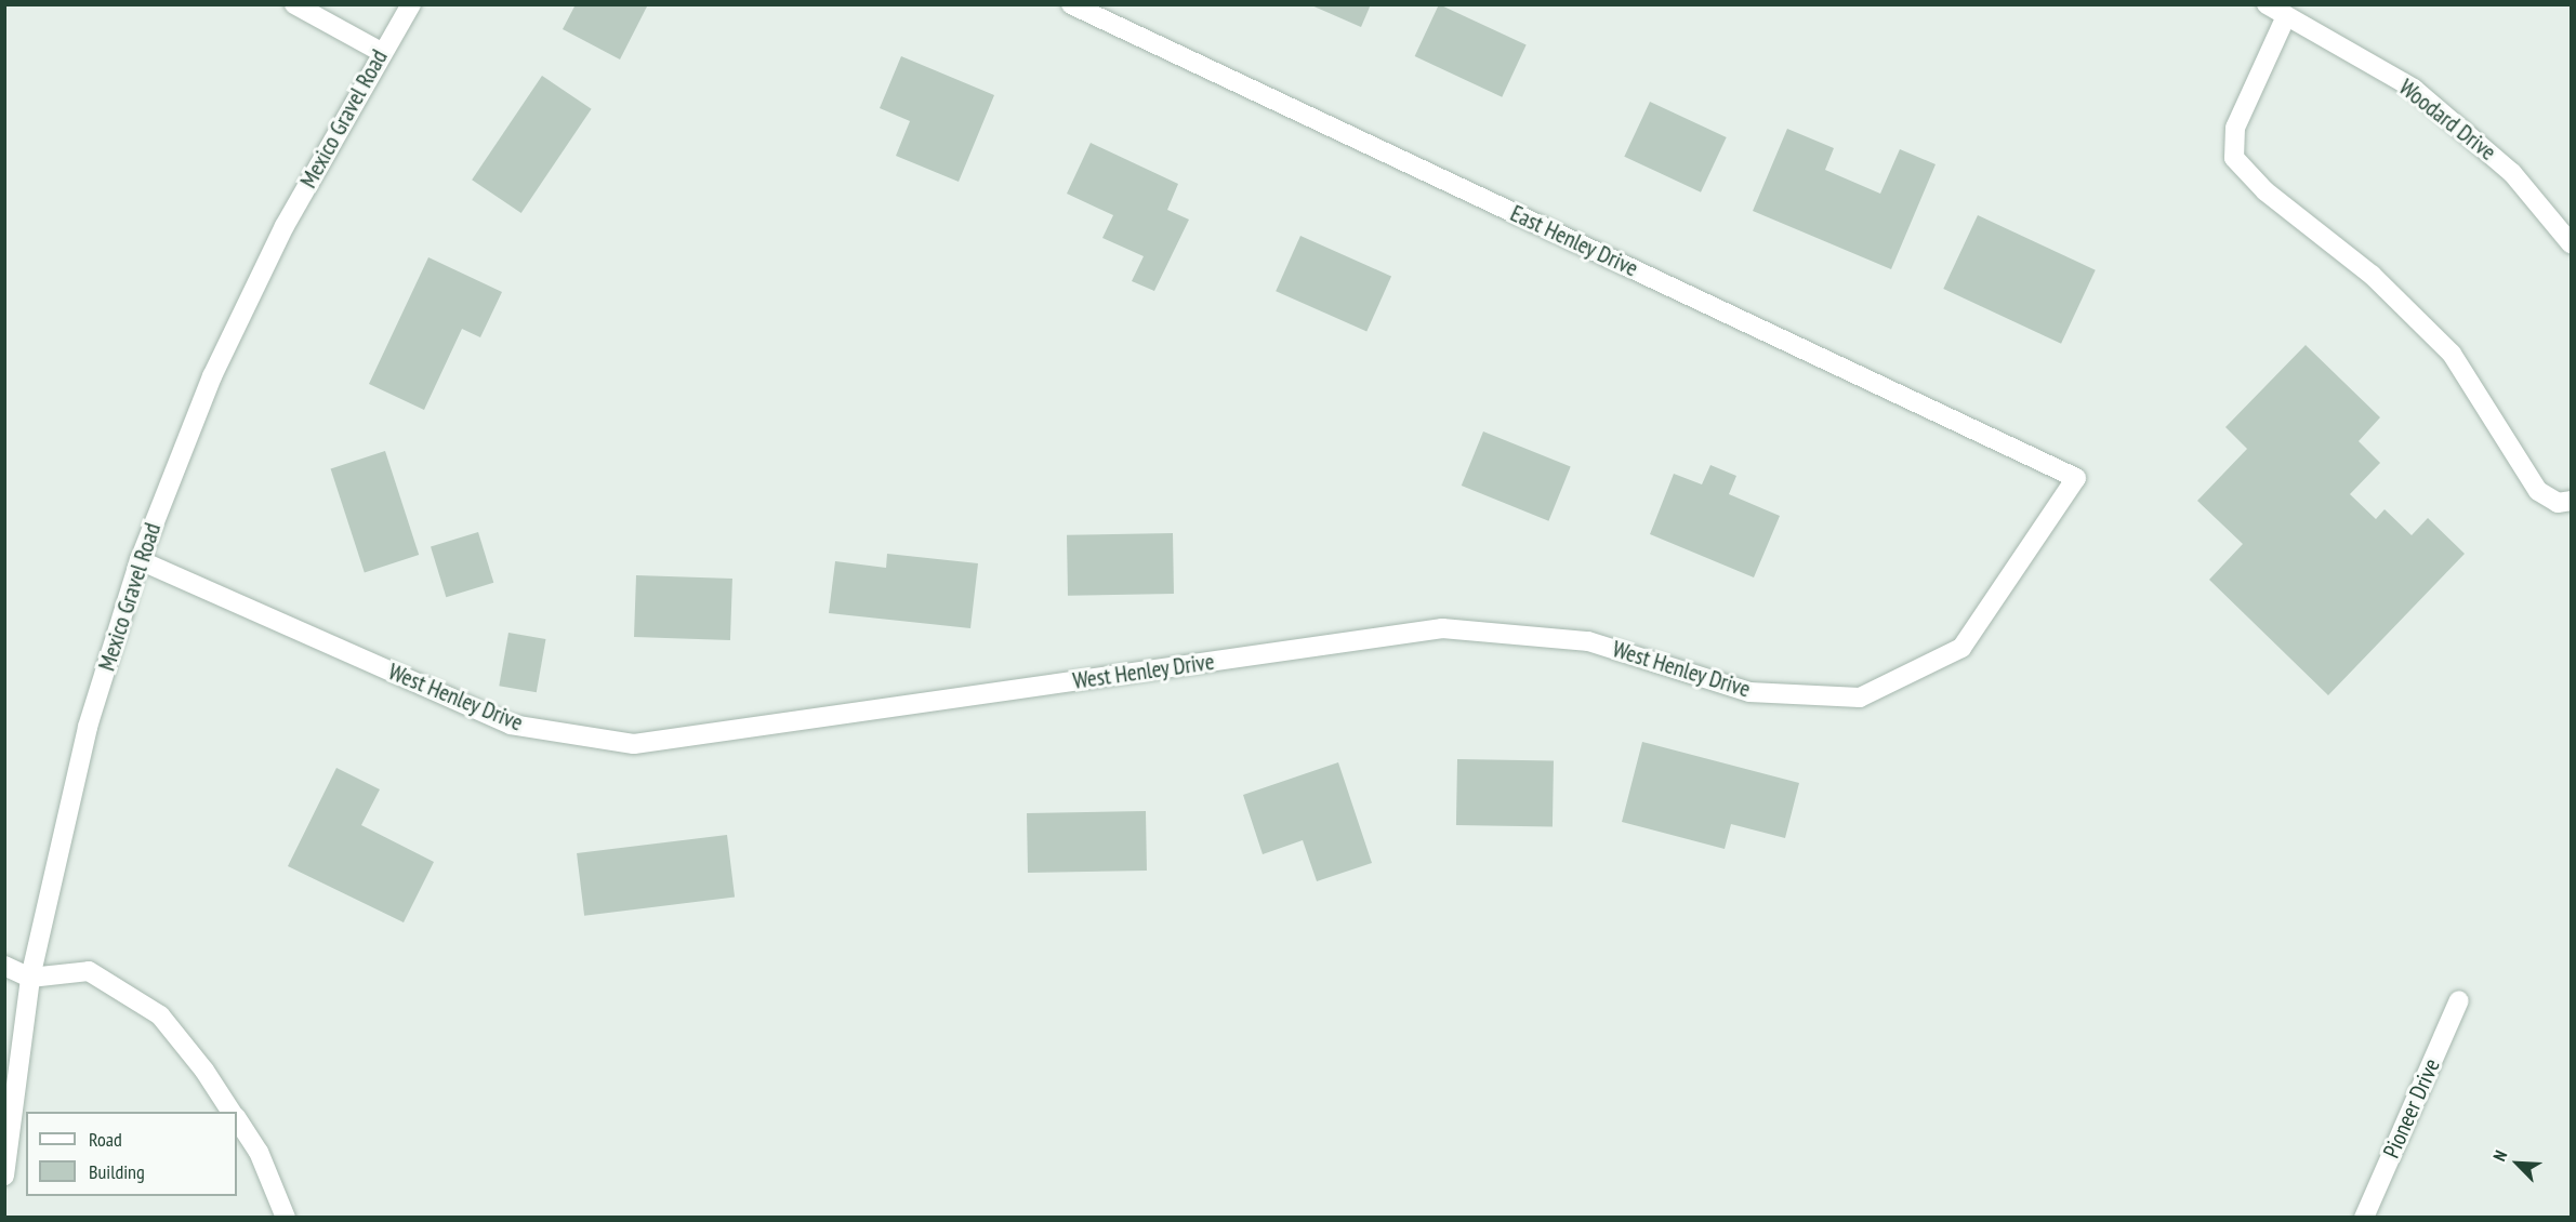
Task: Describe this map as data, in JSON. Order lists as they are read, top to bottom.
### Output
{
  "streets": {
    "street": [
      "Mexico Gravel Road",
      "Woodard Drive",
      "East Henley Drive",
      "West Henley Drive",
      "Pioneer Drive"
    ]
  },
  "crossings": [
    ["Mexico Gravel Road", "West Henley Drive"],
    ["East Henley Drive", "West Henley Drive"]
  ],
  "legend": ["Road", "Building"],
  "north": "top left"
}
